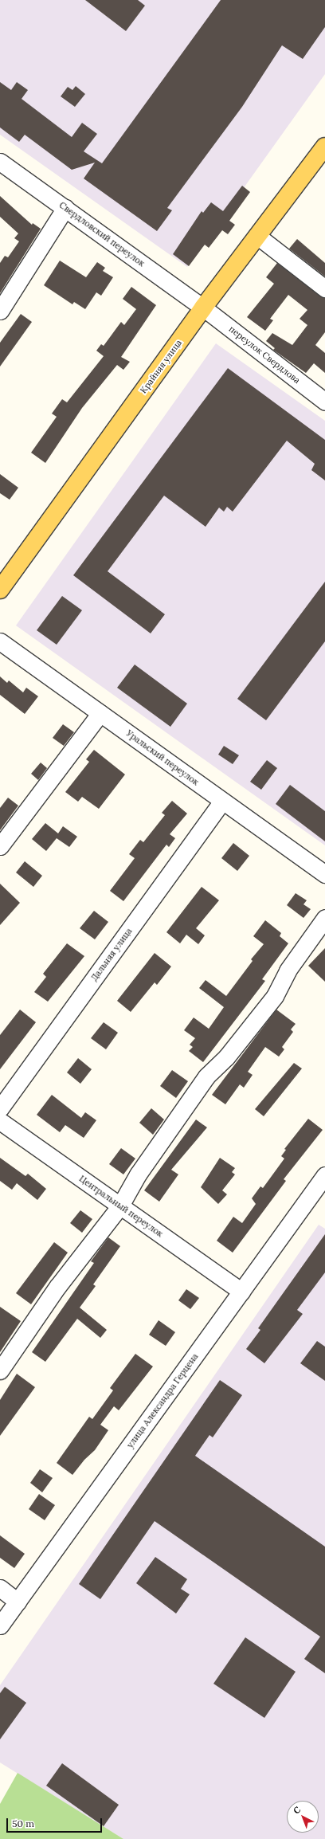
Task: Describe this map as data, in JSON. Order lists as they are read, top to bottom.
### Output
{
  "streets": {
    "main road": ["Крайняя улица"],
    "street": [
      "Свердловский переулок",
      "переулок Свердлова",
      "Уральский переулок",
      "Дальняя улица",
      "Центральный переулок",
      "улица Александра Герцена"
    ]
  },
  "crossings": [
    ["Свердловский переулок", "переулок Свердлова"],
    ["Свердловский переулок", "Крайняя улица"],
    ["переулок Свердлова", "Крайняя улица"],
    ["Уральский переулок", "Дальняя улица"],
    ["Центральный переулок", "улица Александра Герцена"]
  ],
  "scale_bar": "50 m",
  "north": "top left"
}
